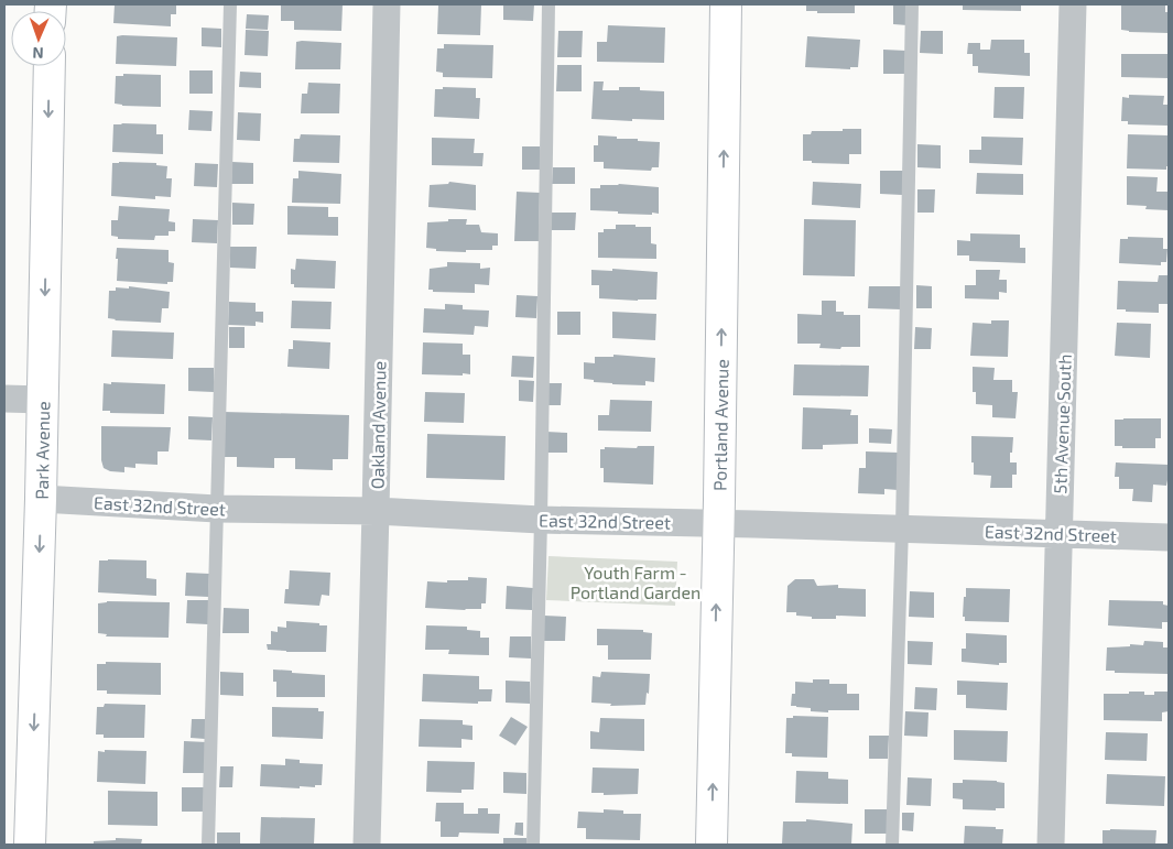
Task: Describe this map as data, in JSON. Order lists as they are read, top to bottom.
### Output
{
  "streets": {
    "street": [
      "5th Avenue South",
      "Oakland Avenue",
      "Portland Avenue",
      "Park Avenue",
      "East 32nd Street"
    ]
  },
  "crossings": [
    ["5th Avenue South", "East 32nd Street"],
    ["Oakland Avenue", "East 32nd Street"],
    ["Portland Avenue", "East 32nd Street"],
    ["Park Avenue", "East 32nd Street"]
  ],
  "one_way": ["Portland Avenue", "Park Avenue"],
  "parks": ["Youth Farm - Portland Garden"],
  "north": "bottom"
}
